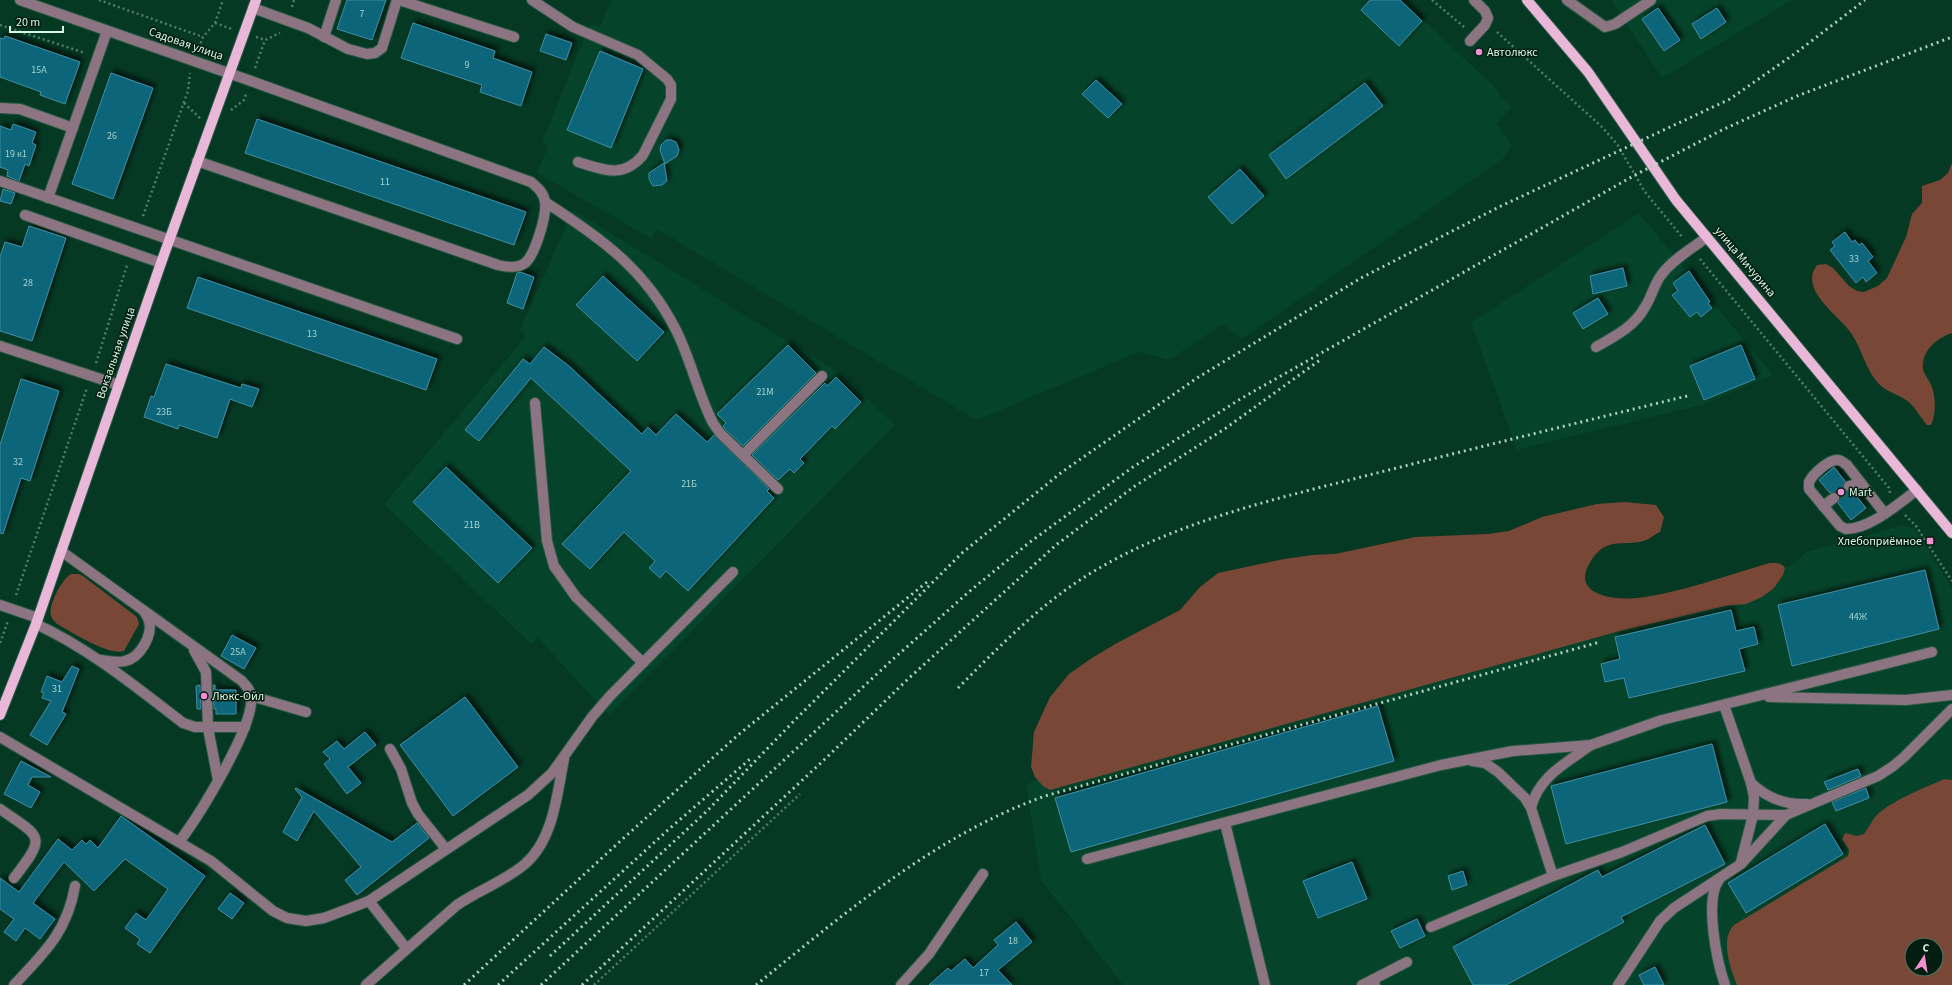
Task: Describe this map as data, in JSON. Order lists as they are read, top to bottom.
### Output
{
  "streets": {
    "main road": ["улица Мичурина", "Вокзальная улица"],
    "street": ["Садовая улица"]
  },
  "crossings": [
    ["Садовая улица", "Вокзальная улица"]
  ],
  "places": {
    "other": ["Автолюкс", "Mart", "Люкс-Ойл"],
    "transit": ["Хлебоприёмное"]
  },
  "house_numbers": [
    "7",
    "9",
    "15А",
    "26",
    "19 к1",
    "11",
    "33",
    "28",
    "13",
    "21М",
    "23Б",
    "32",
    "21Б",
    "21В",
    "44Ж",
    "25А",
    "31",
    "18",
    "17"
  ],
  "scale_bar": "20 m",
  "north": "top"
}
